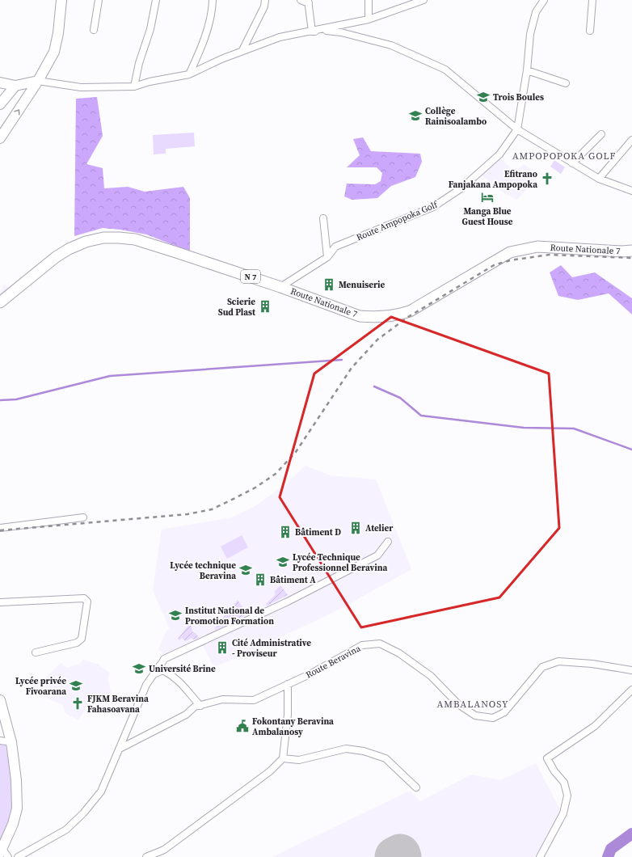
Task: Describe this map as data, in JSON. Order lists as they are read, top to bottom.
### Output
{
  "streets": {
    "main road": ["Route Nationale 7", "N 7"],
    "street": ["Route Ampopoka Golf", "Route Beravina"]
  },
  "crossings": [
    ["Route Ampopoka Golf", "Route Nationale 7"]
  ],
  "districts": ["AMPOPOPOKA GOLF", "AMBALANOSY"],
  "places": {
    "school or university": [
      "Trois Boules",
      "Collège Rainisoalambo",
      "Lycée Technique Professionnel Beravina",
      "Lycée technique Beravina",
      "Institut National de Promotion Formation",
      "Université Brine",
      "Lycée privée Fivoarana"
    ],
    "church": ["Efitrano Fanjakana Ampopoka", "FJKM Beravina Fahasoavana"],
    "hotel": ["Manga Blue Guest House"],
    "building": [
      "Menuiserie",
      "Scierie Sud Plast",
      "Atelier",
      "Bâtiment D",
      "Bâtiment A",
      "Cité Administrative - Proviseur"
    ],
    "public building": ["Fokontany Beravina Ambalanosy"]
  }
}
